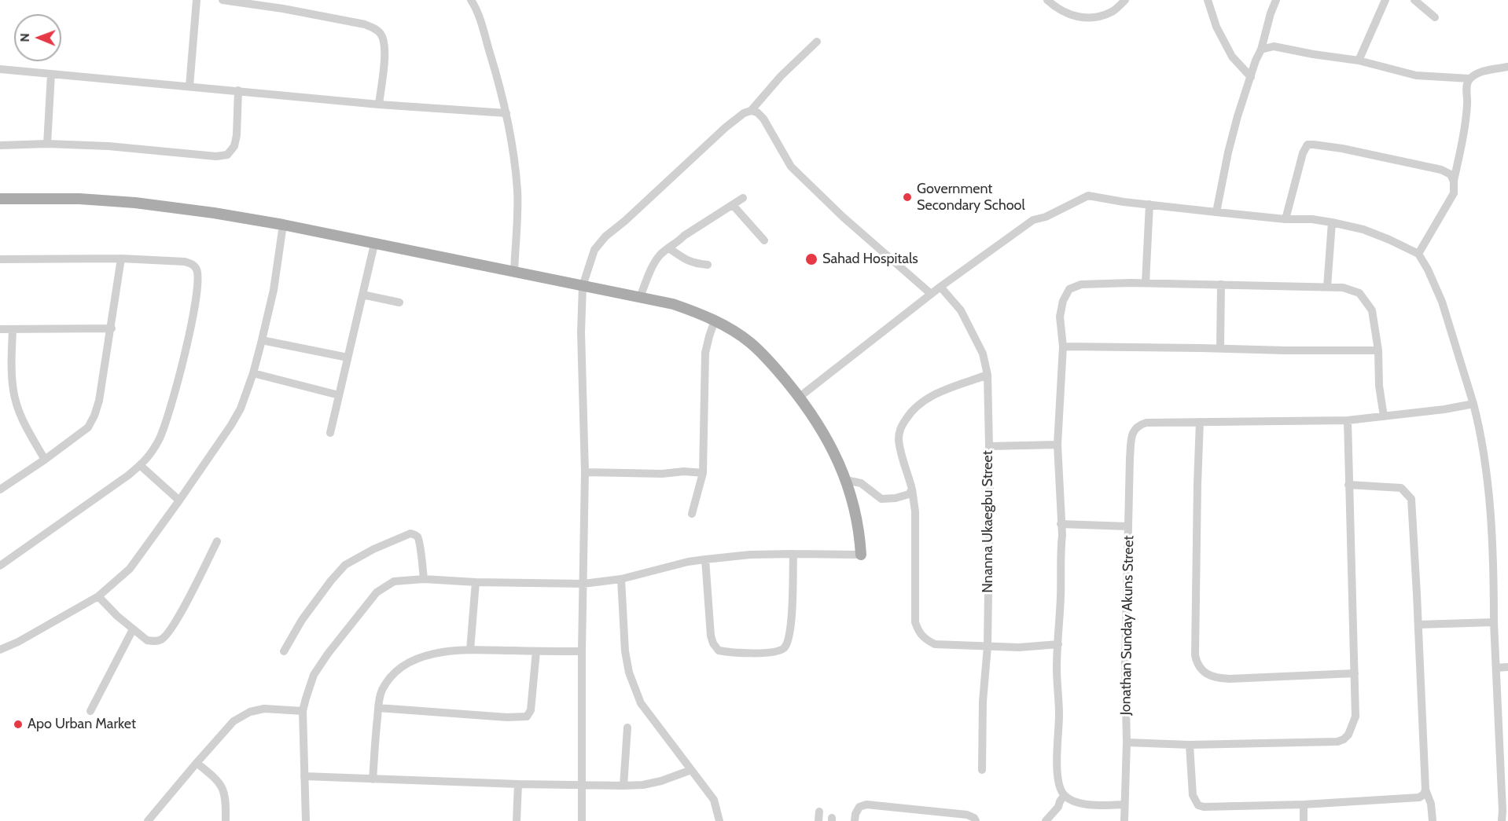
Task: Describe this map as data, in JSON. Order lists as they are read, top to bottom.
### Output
{
  "streets": {
    "street": ["Nnanna Ukaegbu Street", "Jonathan Sunday Akuns Street"]
  },
  "places": ["Government Secondary School", "Sahad Hospitals", "Apo Urban Market"],
  "north": "left"
}
